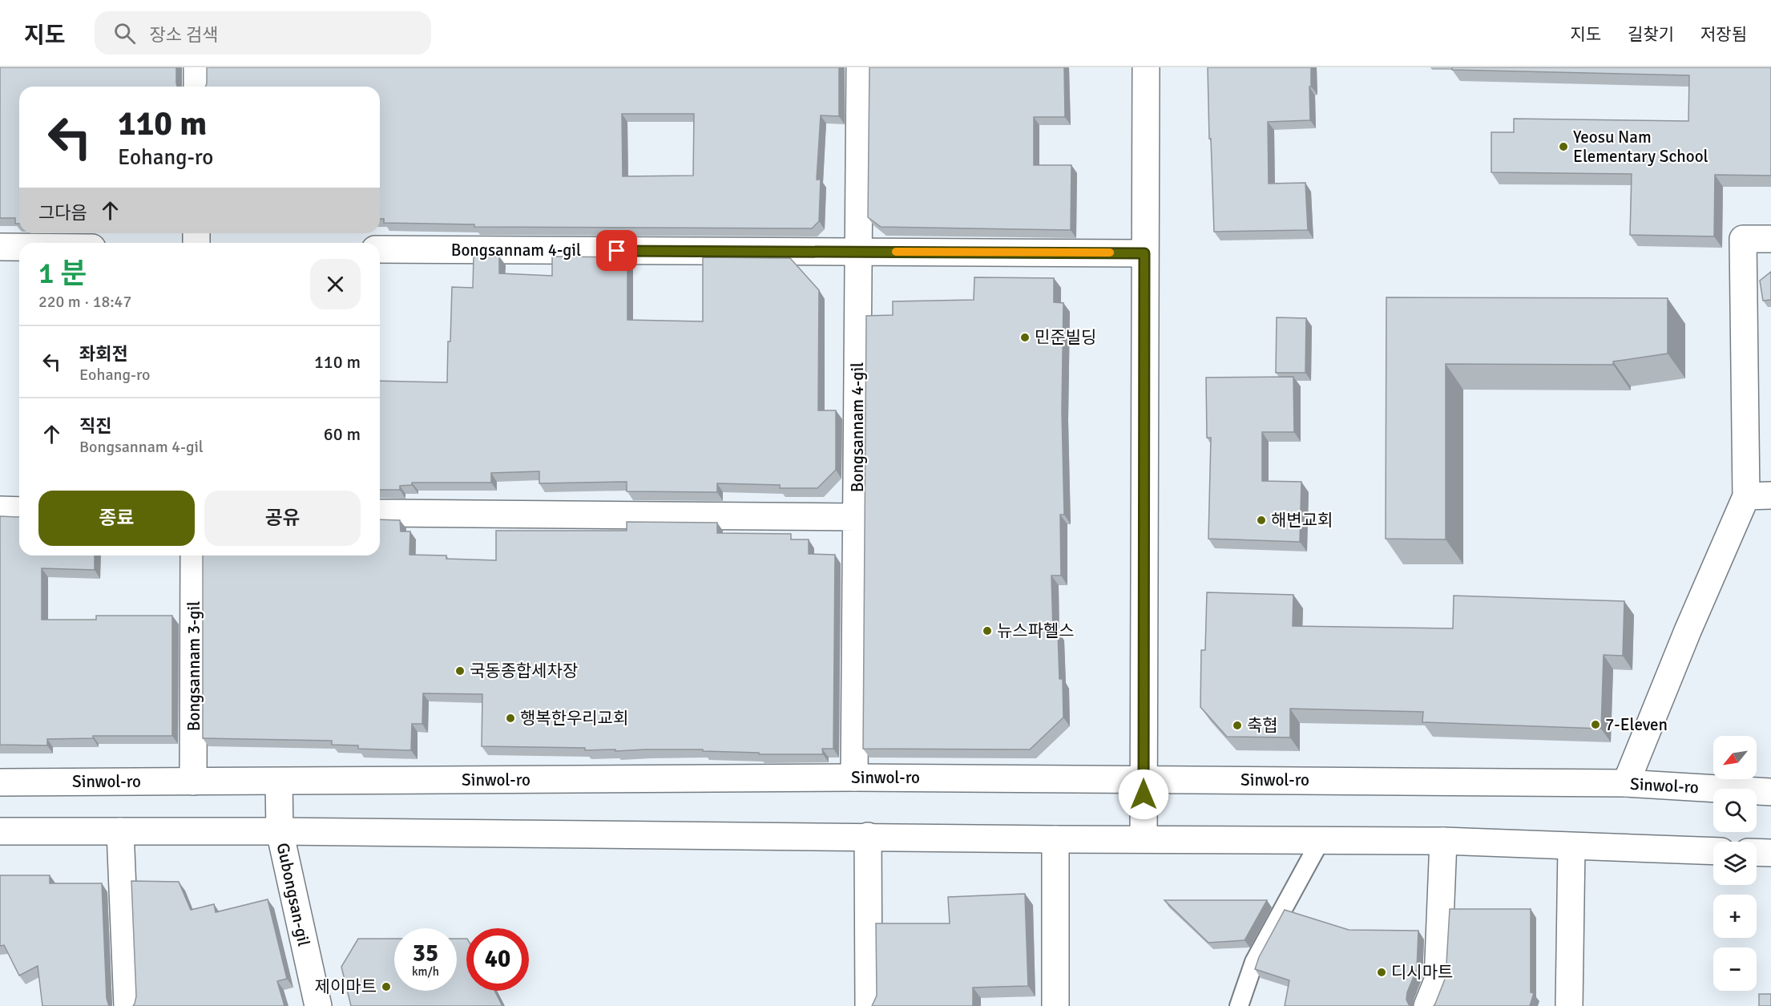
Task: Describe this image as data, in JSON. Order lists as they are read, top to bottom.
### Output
{
  "streets": {
    "street": [
      "Bongsannam 4-gil",
      "Bongsannam 3-gil",
      "Sinwol-ro",
      "Gubongsan-gil"
    ]
  },
  "crossings": [
    ["Bongsannam 4-gil", "Sinwol-ro"],
    ["Bongsannam 3-gil", "Sinwol-ro"],
    ["Sinwol-ro", "Gubongsan-gil"]
  ],
  "places": [
    "Yeosu Nam Elementary School",
    "민준빌딩",
    "해변교회",
    "뉴스파헬스",
    "국동종합세차장",
    "행복한우리교회",
    "7-Eleven",
    "축협",
    "디시마트",
    "제이마트"
  ],
  "north": "bottom left",
  "page": {
    "header": "지도",
    "search": "장소 검색",
    "nav": ["지도", "길찾기", "저장됨"],
    "turn": ["110 m", "Eohang-ro"],
    "then": "그다음",
    "heading": ["1 분", "220 m · 18:47"],
    "list": [
      {
        "name": "좌회전",
        "note": "Eohang-ro",
        "value": "110 m"
      },
      {
        "name": "직진",
        "note": "Bongsannam 4-gil",
        "value": "60 m"
      }
    ],
    "buttons": ["종료", "공유"],
    "map_buttons": ["+", "−"],
    "speed": "35 km/h",
    "limit": "40"
  }
}
